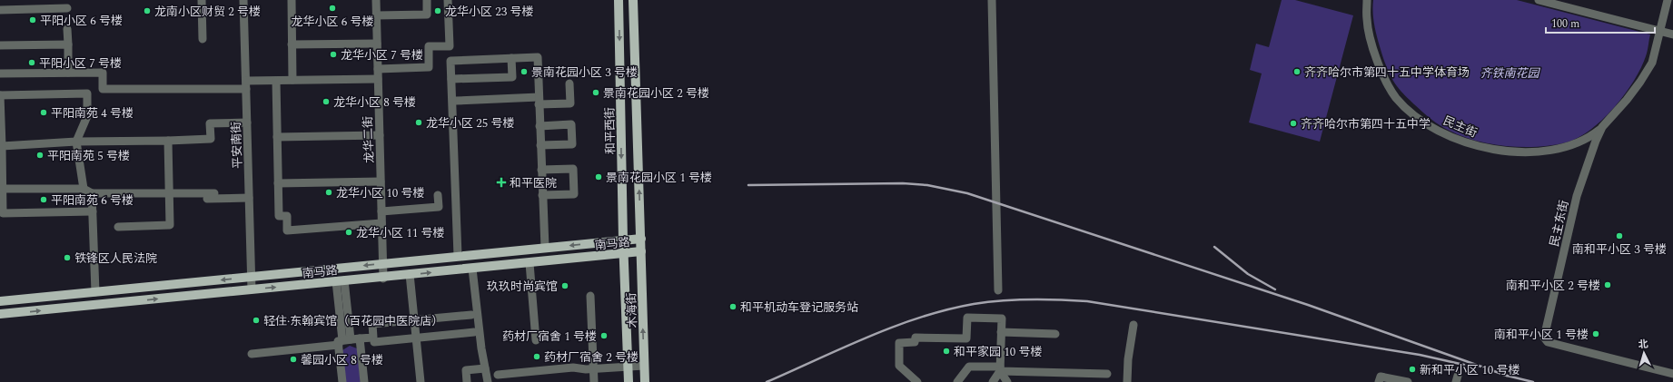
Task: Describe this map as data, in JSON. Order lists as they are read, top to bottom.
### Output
{
  "streets": {
    "main road": ["和平西街", "南马路", "木海街"],
    "street": [
      "民主街",
      "龙华二街",
      "平安南街",
      "民主东街"
    ]
  },
  "crossings": [
    ["民主街", "民主东街"],
    ["和平西街", "南马路"],
    ["和平西街", "木海街"],
    ["龙华二街", "南马路"],
    ["平安南街", "南马路"],
    ["南马路", "木海街"]
  ],
  "parks": ["齐铁南花园"],
  "places": {
    "other": [
      "龙华小区 6 号楼",
      "龙南小区财贸 2 号楼",
      "龙华小区 23 号楼",
      "平阳小区 6 号楼",
      "龙华小区 7 号楼",
      "平阳小区 7 号楼",
      "景南花园小区 3 号楼",
      "齐齐哈尔市第四十五中学体育场",
      "景南花园小区 2 号楼",
      "龙华小区 8 号楼",
      "平阳南苑 4 号楼",
      "龙华小区 25 号楼",
      "齐齐哈尔市第四十五中学",
      "平阳南苑 5 号楼",
      "景南花园小区 1 号楼",
      "龙华小区 10 号楼",
      "平阳南苑 6 号楼",
      "龙华小区 11 号楼",
      "南和平小区 3 号楼",
      "铁锋区人民法院",
      "南和平小区 2 号楼",
      "玖玖时尚宾馆",
      "和平机动车登记服务站",
      "轻住·东翰宾馆（百花园中医院店）",
      "南和平小区 1 号楼",
      "药材厂宿舍 1 号楼",
      "和平家园 10 号楼",
      "药材厂宿舍 2 号楼",
      "馨园小区 8 号楼",
      "新和平小区 10 号楼"
    ],
    "health": ["和平医院"]
  },
  "scale_bar": "100 m",
  "north": "top"
}
